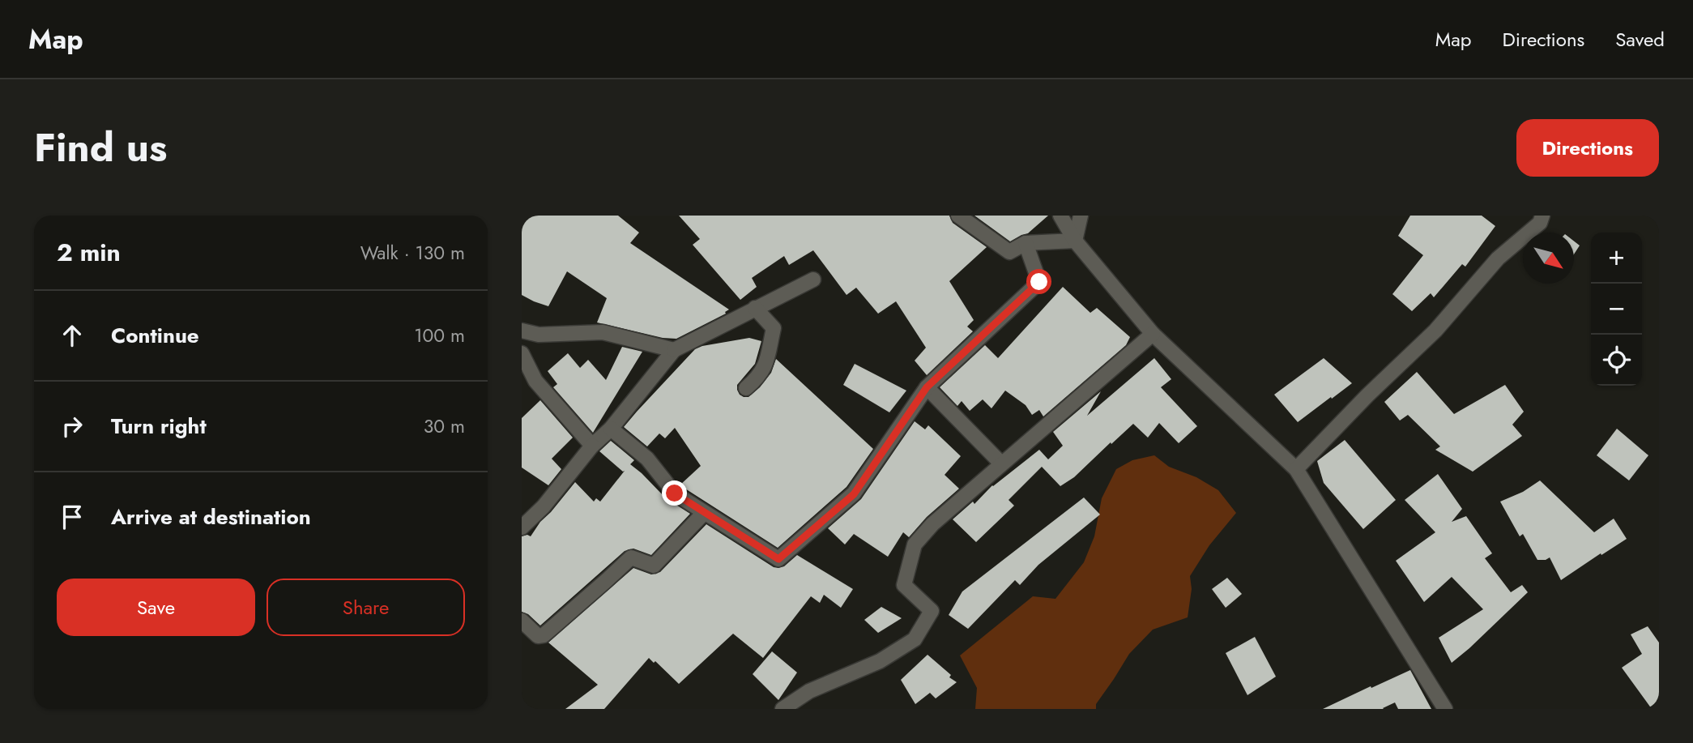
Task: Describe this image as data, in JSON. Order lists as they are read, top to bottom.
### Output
{
  "north": "bottom right",
  "page": {
    "header": "Map",
    "nav": ["Map", "Directions", "Saved"],
    "title": "Find us",
    "buttons": [
      "Directions",
      ["Save", "Share"]
    ],
    "heading": ["2 min", "Walk · 130 m"],
    "map_buttons": ["+", "−"],
    "list": [
      ["Continue", "100 m"],
      ["Turn right", "30 m"],
      "Arrive at destination"
    ]
  }
}
